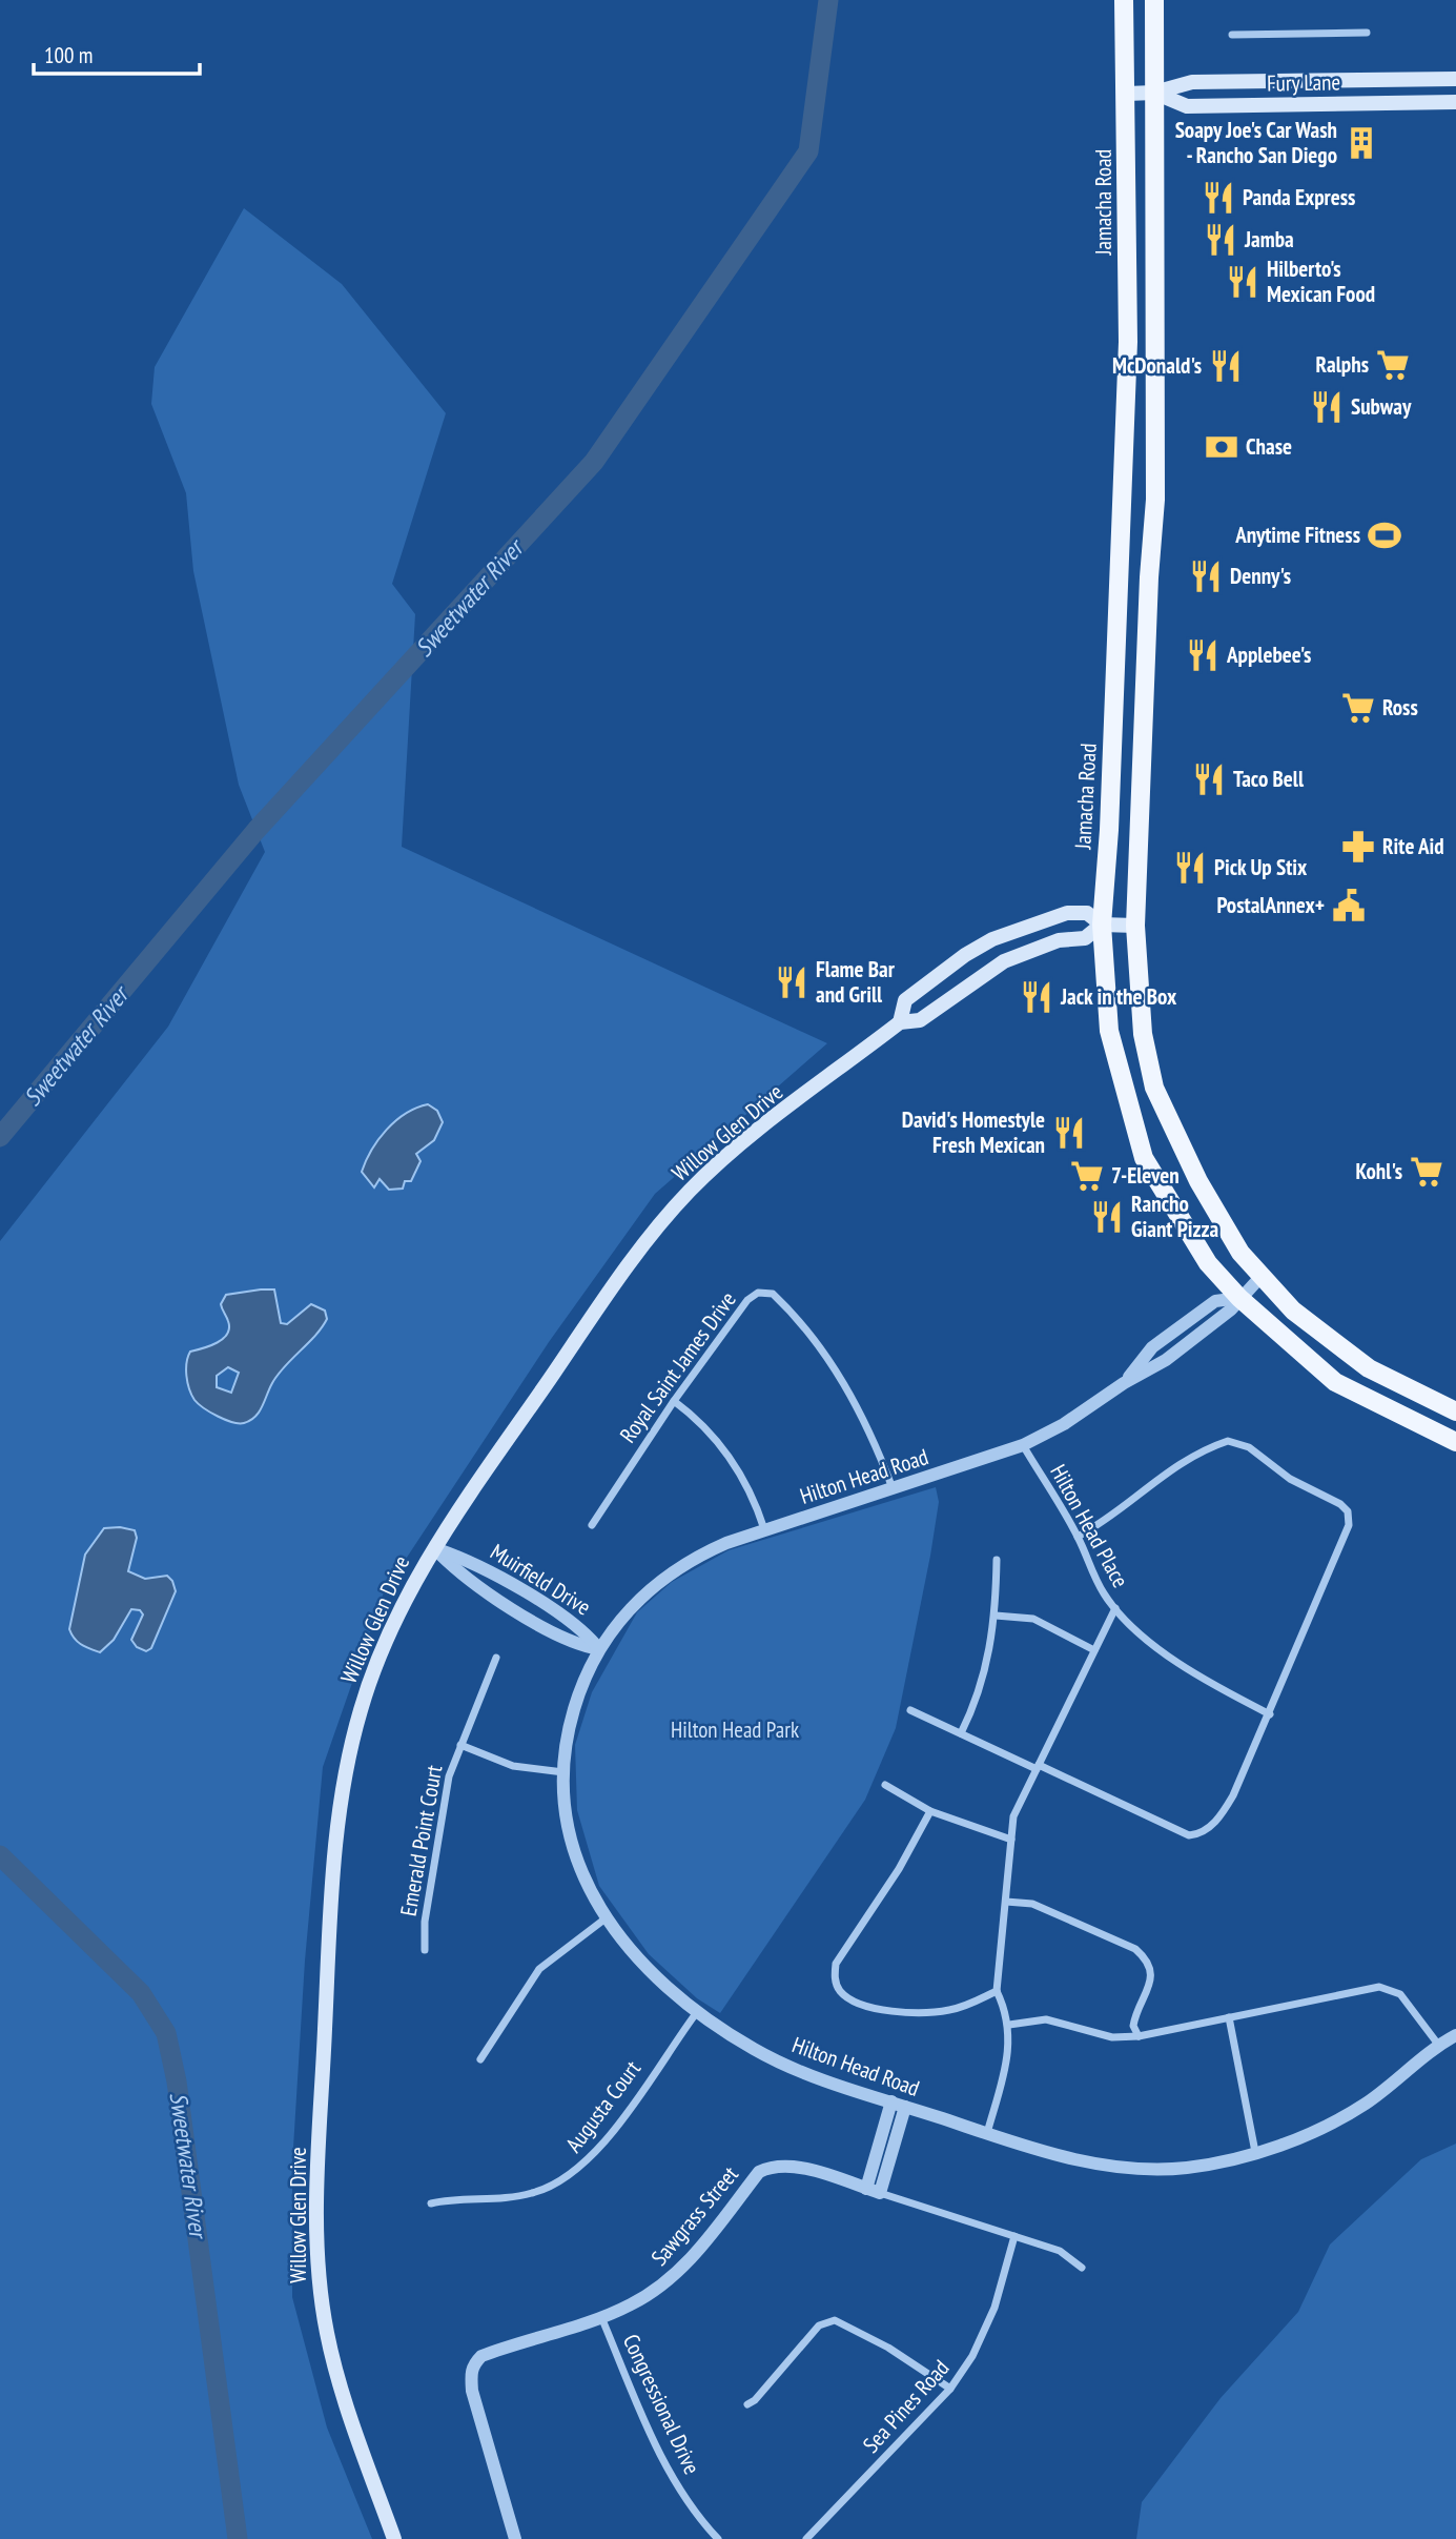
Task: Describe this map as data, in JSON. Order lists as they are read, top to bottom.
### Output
{
  "streets": {
    "main road": ["Fury Lane", "Jamacha Road", "Willow Glen Drive"],
    "street": [
      "Royal Saint James Drive",
      "Hilton Head Road",
      "Hilton Head Place",
      "Muirfield Drive",
      "Emerald Point Court",
      "Augusta Court",
      "Sawgrass Street",
      "Congressional Drive",
      "Sea Pines Road"
    ]
  },
  "crossings": [
    ["Fury Lane", "Jamacha Road"],
    ["Jamacha Road", "Willow Glen Drive"],
    ["Jamacha Road", "Hilton Head Road"],
    ["Willow Glen Drive", "Muirfield Drive"],
    ["Royal Saint James Drive", "Hilton Head Road"],
    ["Hilton Head Road", "Hilton Head Place"],
    ["Hilton Head Road", "Muirfield Drive"],
    ["Hilton Head Road", "Augusta Court"],
    ["Sawgrass Street", "Congressional Drive"],
    ["Sawgrass Street", "Sea Pines Road"]
  ],
  "water": ["Sweetwater River"],
  "parks": ["Hilton Head Park"],
  "places": {
    "building": ["Soapy Joe's Car Wash - Rancho San Diego"],
    "restaurant": [
      "Panda Express",
      "Jamba",
      "Hilberto's Mexican Food",
      "McDonald's",
      "Subway",
      "Denny's",
      "Applebee's",
      "Taco Bell",
      "Pick Up Stix",
      "Flame Bar and Grill",
      "Jack in the Box",
      "David's Homestyle Fresh Mexican",
      "Rancho Giant Pizza"
    ],
    "supermarket": [
      "Ralphs",
      "Ross",
      "Kohl's",
      "7-Eleven"
    ],
    "bank": ["Chase"],
    "sports": ["Anytime Fitness"],
    "pharmacy": ["Rite Aid"],
    "public building": ["PostalAnnex+"]
  },
  "scale_bar": "100 m"
}
